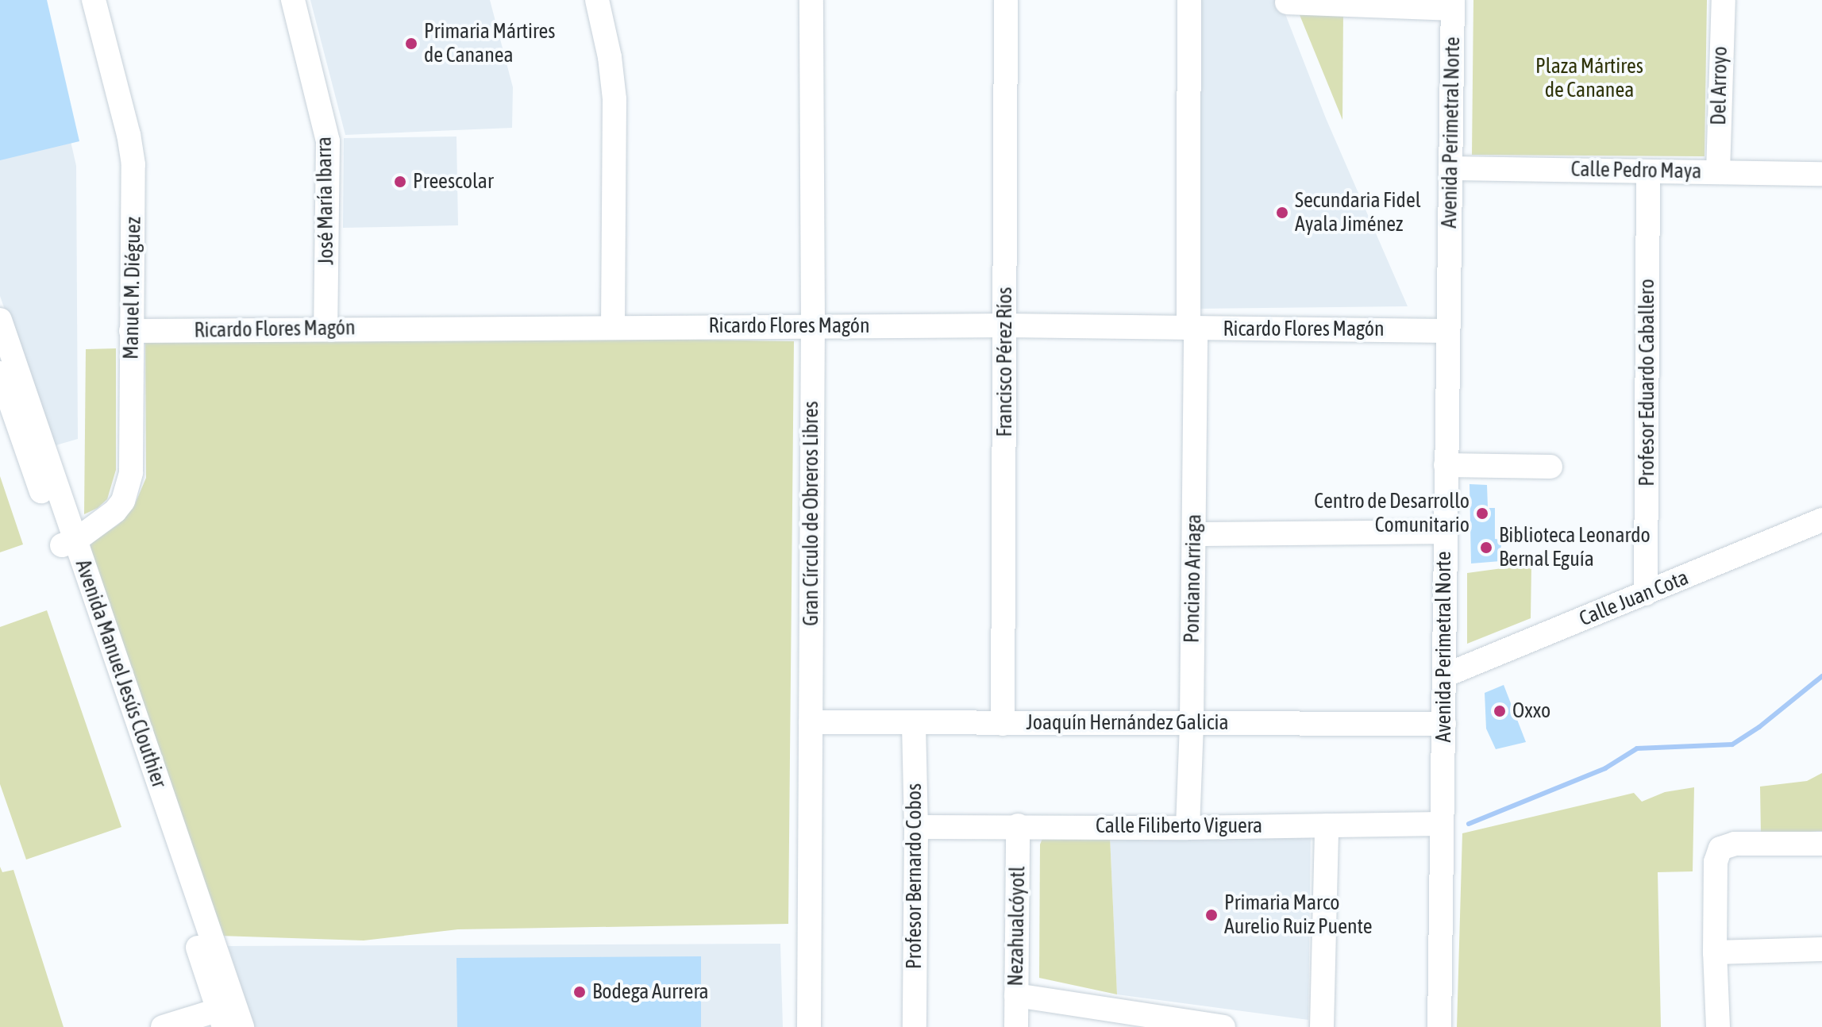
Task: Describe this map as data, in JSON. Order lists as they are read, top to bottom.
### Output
{
  "streets": {
    "street": [
      "Del Arroyo",
      "Avenida Perimetral Norte",
      "Calle Pedro Maya",
      "José María Ibarra",
      "Manuel M. Diéguez",
      "Ricardo Flores Magón",
      "Francisco Pérez Ríos",
      "Profesor Eduardo Caballero",
      "Gran Círculo de Obreros Libres",
      "Ponciano Arriaga",
      "Calle Juan Cota",
      "Avenida Manuel Jesús Clouthier",
      "Joaquín Hernández Galicia",
      "Calle Filiberto Viguera",
      "Profesor Bernardo Cobos",
      "Nezahualcóyotl"
    ]
  },
  "crossings": [
    ["Del Arroyo", "Calle Pedro Maya"],
    ["Avenida Perimetral Norte", "Calle Pedro Maya"],
    ["Avenida Perimetral Norte", "Ricardo Flores Magón"],
    ["Avenida Perimetral Norte", "Calle Juan Cota"],
    ["Avenida Perimetral Norte", "Joaquín Hernández Galicia"],
    ["Avenida Perimetral Norte", "Calle Filiberto Viguera"],
    ["Calle Pedro Maya", "Profesor Eduardo Caballero"],
    ["José María Ibarra", "Ricardo Flores Magón"],
    ["Manuel M. Diéguez", "Ricardo Flores Magón"],
    ["Manuel M. Diéguez", "Avenida Manuel Jesús Clouthier"],
    ["Ricardo Flores Magón", "Francisco Pérez Ríos"],
    ["Ricardo Flores Magón", "Gran Círculo de Obreros Libres"],
    ["Ricardo Flores Magón", "Ponciano Arriaga"],
    ["Francisco Pérez Ríos", "Joaquín Hernández Galicia"],
    ["Profesor Eduardo Caballero", "Calle Juan Cota"],
    ["Gran Círculo de Obreros Libres", "Joaquín Hernández Galicia"],
    ["Ponciano Arriaga", "Joaquín Hernández Galicia"],
    ["Ponciano Arriaga", "Calle Filiberto Viguera"],
    ["Joaquín Hernández Galicia", "Profesor Bernardo Cobos"],
    ["Calle Filiberto Viguera", "Profesor Bernardo Cobos"],
    ["Calle Filiberto Viguera", "Nezahualcóyotl"]
  ],
  "parks": ["Plaza Mártires de Cananea"],
  "places": [
    "Primaria Mártires de Cananea",
    "Preescolar",
    "Secundaria Fidel Ayala Jiménez",
    "Centro de Desarrollo Comunitario",
    "Biblioteca Leonardo Bernal Eguía",
    "Oxxo",
    "Primaria Marco Aurelio Ruiz Puente",
    "Bodega Aurrera"
  ]
}
